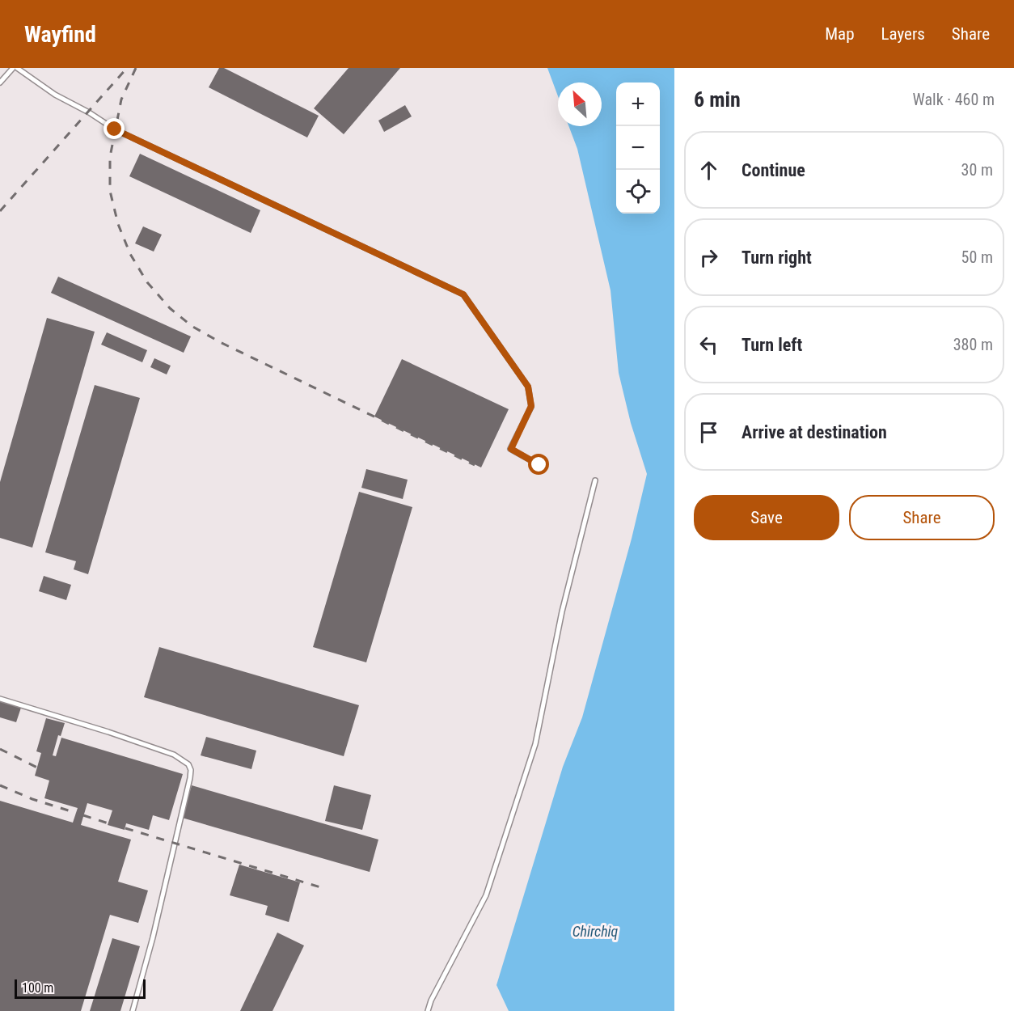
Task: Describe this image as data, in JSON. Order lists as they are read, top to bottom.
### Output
{
  "water": ["Chirchiq"],
  "scale_bar": "100 m",
  "north": "top left",
  "page": {
    "header": "Wayfind",
    "nav": ["Map", "Layers", "Share"],
    "heading": ["6 min", "Walk · 460 m"],
    "map_buttons": ["+", "−"],
    "list": [
      ["Continue", "30 m"],
      ["Turn right", "50 m"],
      ["Turn left", "380 m"],
      "Arrive at destination"
    ],
    "buttons": ["Save", "Share"],
    "scale": "100 m"
  }
}
